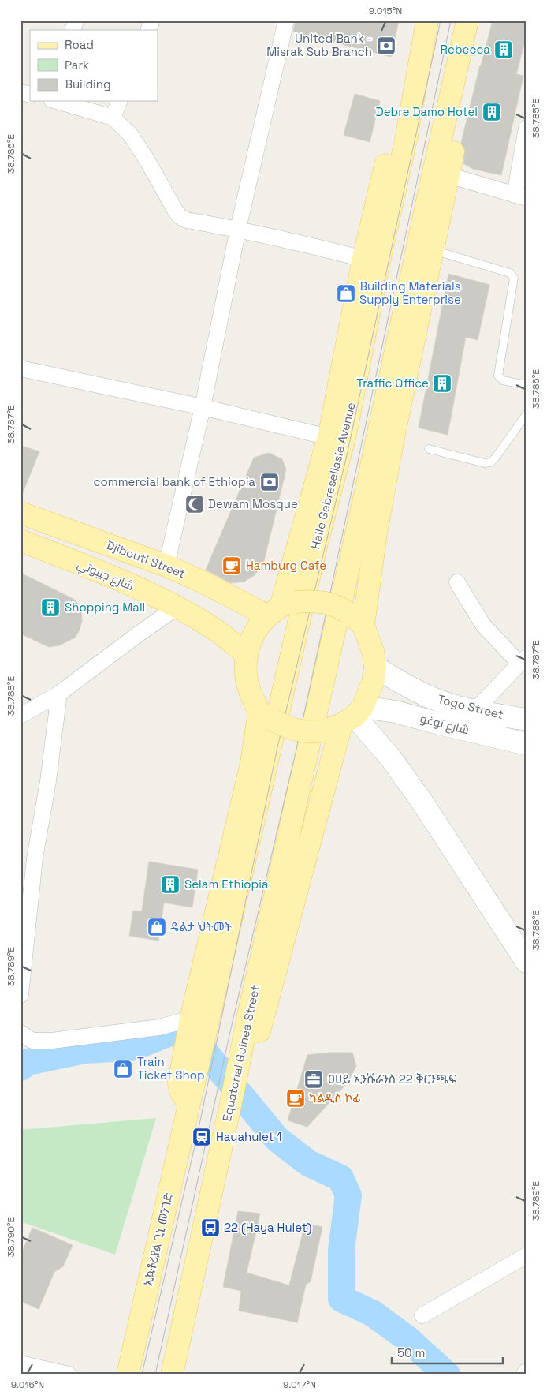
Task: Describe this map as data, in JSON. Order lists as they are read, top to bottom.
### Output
{
  "streets": {
    "main road": [
      "Haile Gebresellasie Avenue",
      "Djibouti Street",
      "شارع جيبوتي",
      "Equatorial Guinea Street",
      "ኢኳቶሪያል ጊኒ መንገድ"
    ],
    "street": ["Togo Street", "شارع توغو"]
  },
  "crossings": [
    ["Haile Gebresellasie Avenue", "ኢኳቶሪያል ጊኒ መንገድ"],
    ["Djibouti Street", "شارع جيبوتي"],
    ["Djibouti Street", "Togo Street"],
    ["Djibouti Street", "شارع توغو"],
    ["شارع جيبوتي", "Togo Street"],
    ["شارع جيبوتي", "شارع توغو"],
    ["Togo Street", "شارع توغو"]
  ],
  "places": {
    "bank": ["United Bank - Misrak Sub Branch", "commercial bank of Ethiopia"],
    "building": [
      "Rebecca",
      "Debre Damo Hotel",
      "Traffic Office",
      "Shopping Mall",
      "Selam Ethiopia"
    ],
    "shop": ["Building Materials Supply Enterprise", "ዴልታ ህትመት", "Train Ticket Shop"],
    "mosque": ["Dewam Mosque"],
    "cafe": ["Hamburg Cafe", "ካልዲስ ኮፊ"],
    "office": ["ፀሀይ ኢንሹራንስ 22 ቅርንጫፍ"],
    "station": ["Hayahulet 1"],
    "bus stop": ["22 (Haya Hulet)"]
  },
  "legend": ["Road", "Park", "Building"],
  "scale_bar": "50 m",
  "coordinates": [
    "9.015°N",
    "38.785°E",
    "38.786°E",
    "38.787°E",
    "38.788°E",
    "38.789°E",
    "38.790°E",
    "9.016°N",
    "9.017°N"
  ]
}
